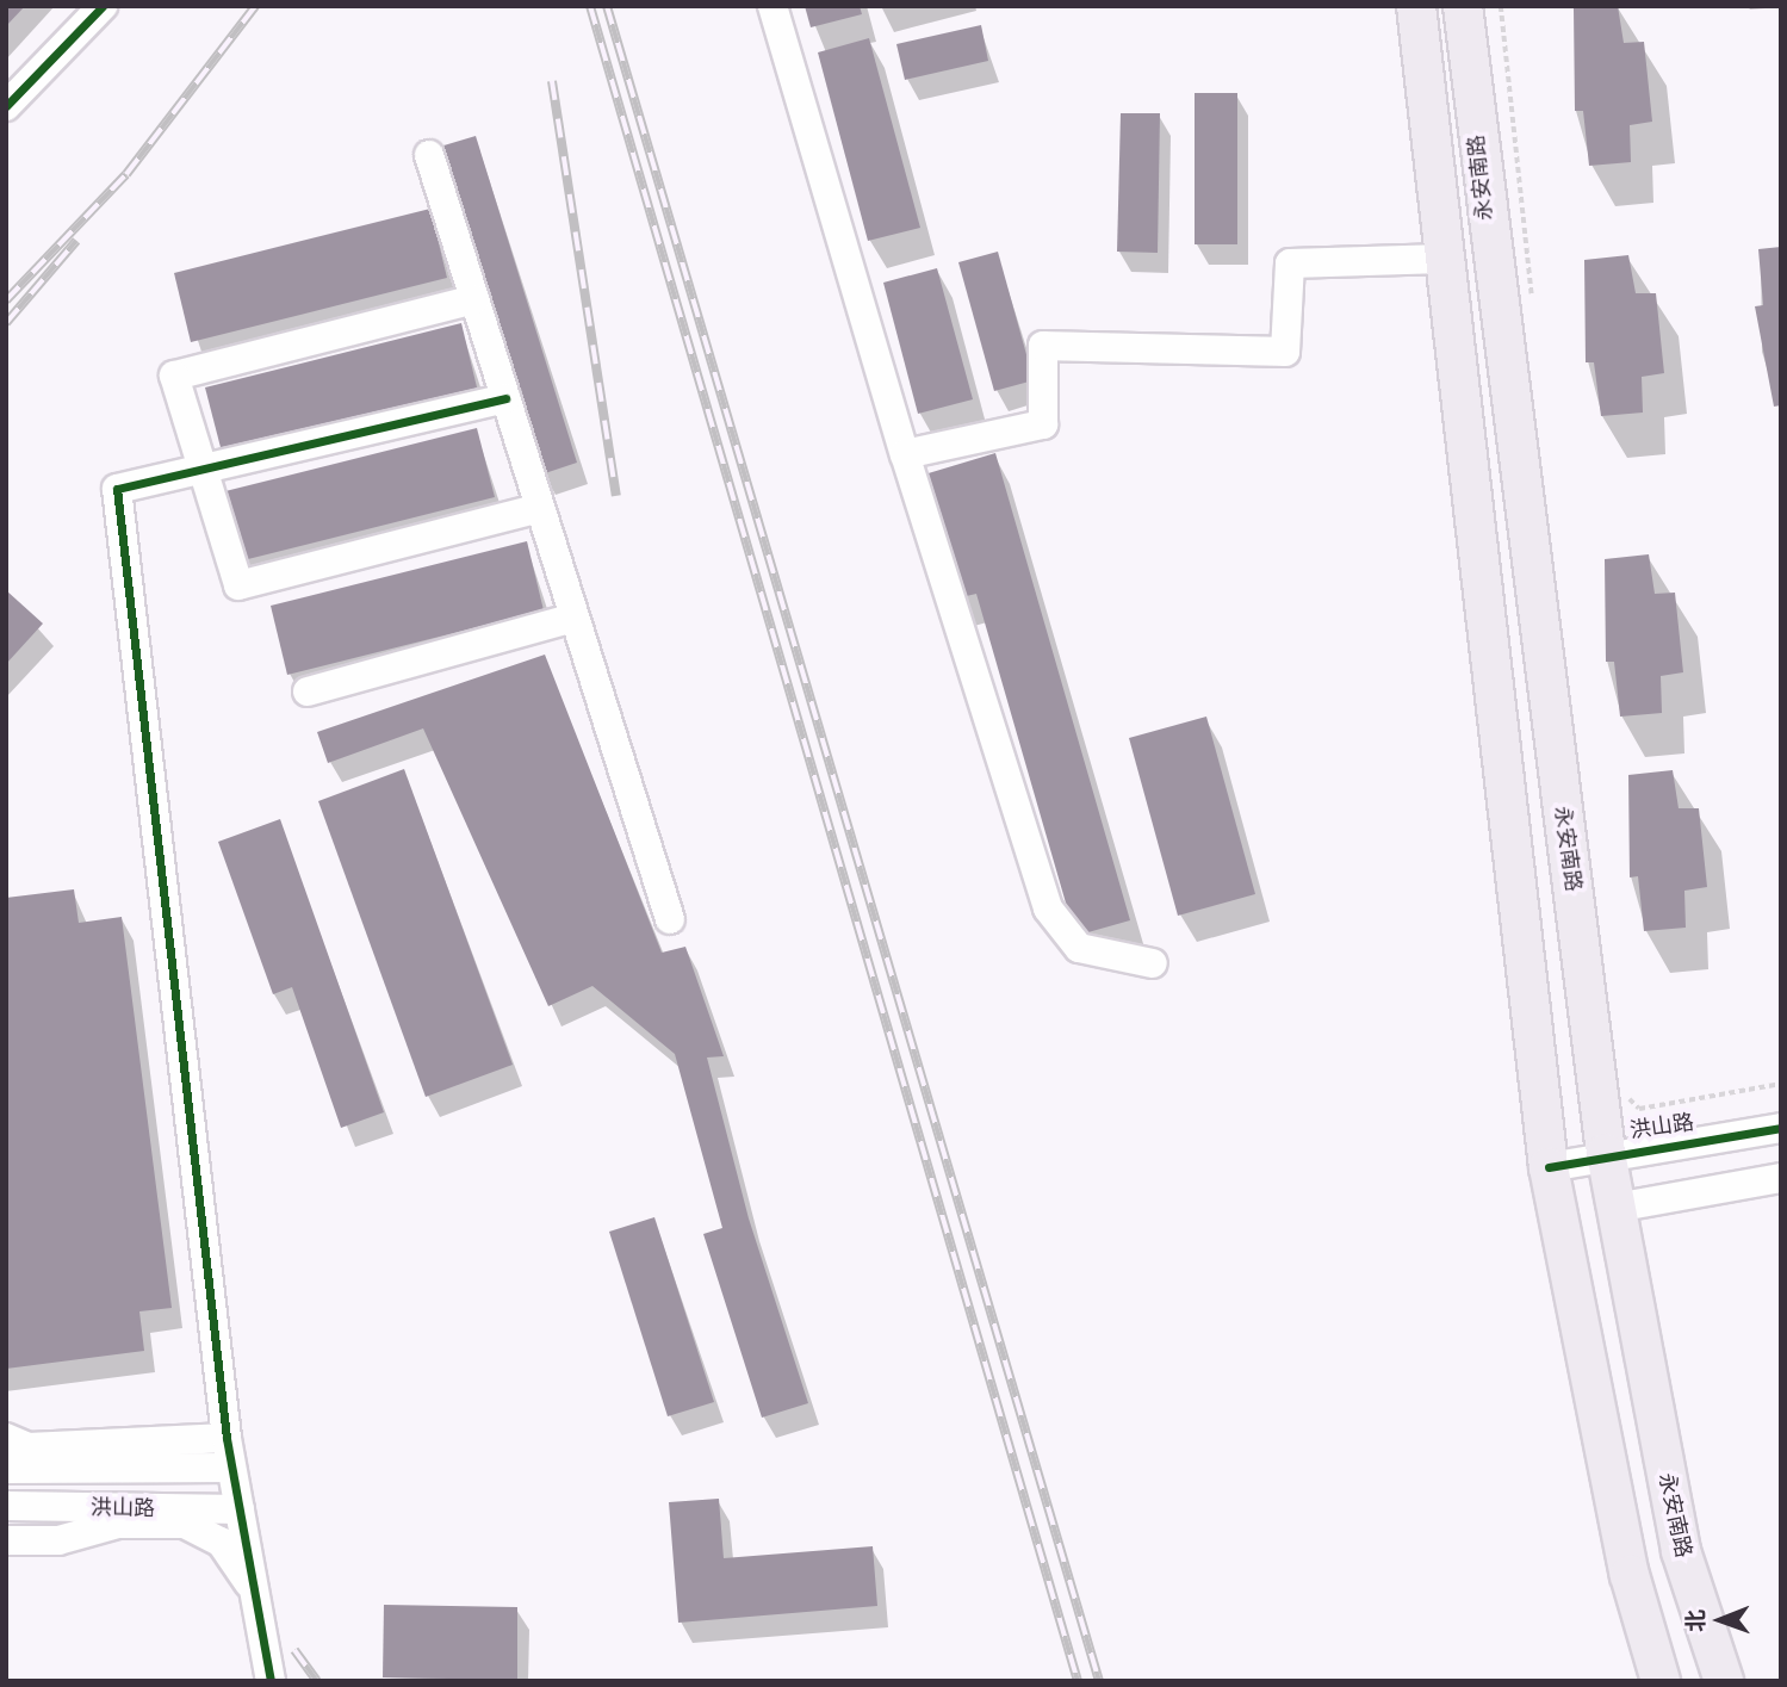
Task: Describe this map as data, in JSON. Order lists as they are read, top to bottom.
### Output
{
  "streets": {
    "main road": ["永安南路"],
    "street": ["洪山路"]
  },
  "crossings": [
    ["永安南路", "洪山路"]
  ],
  "north": "left"
}
